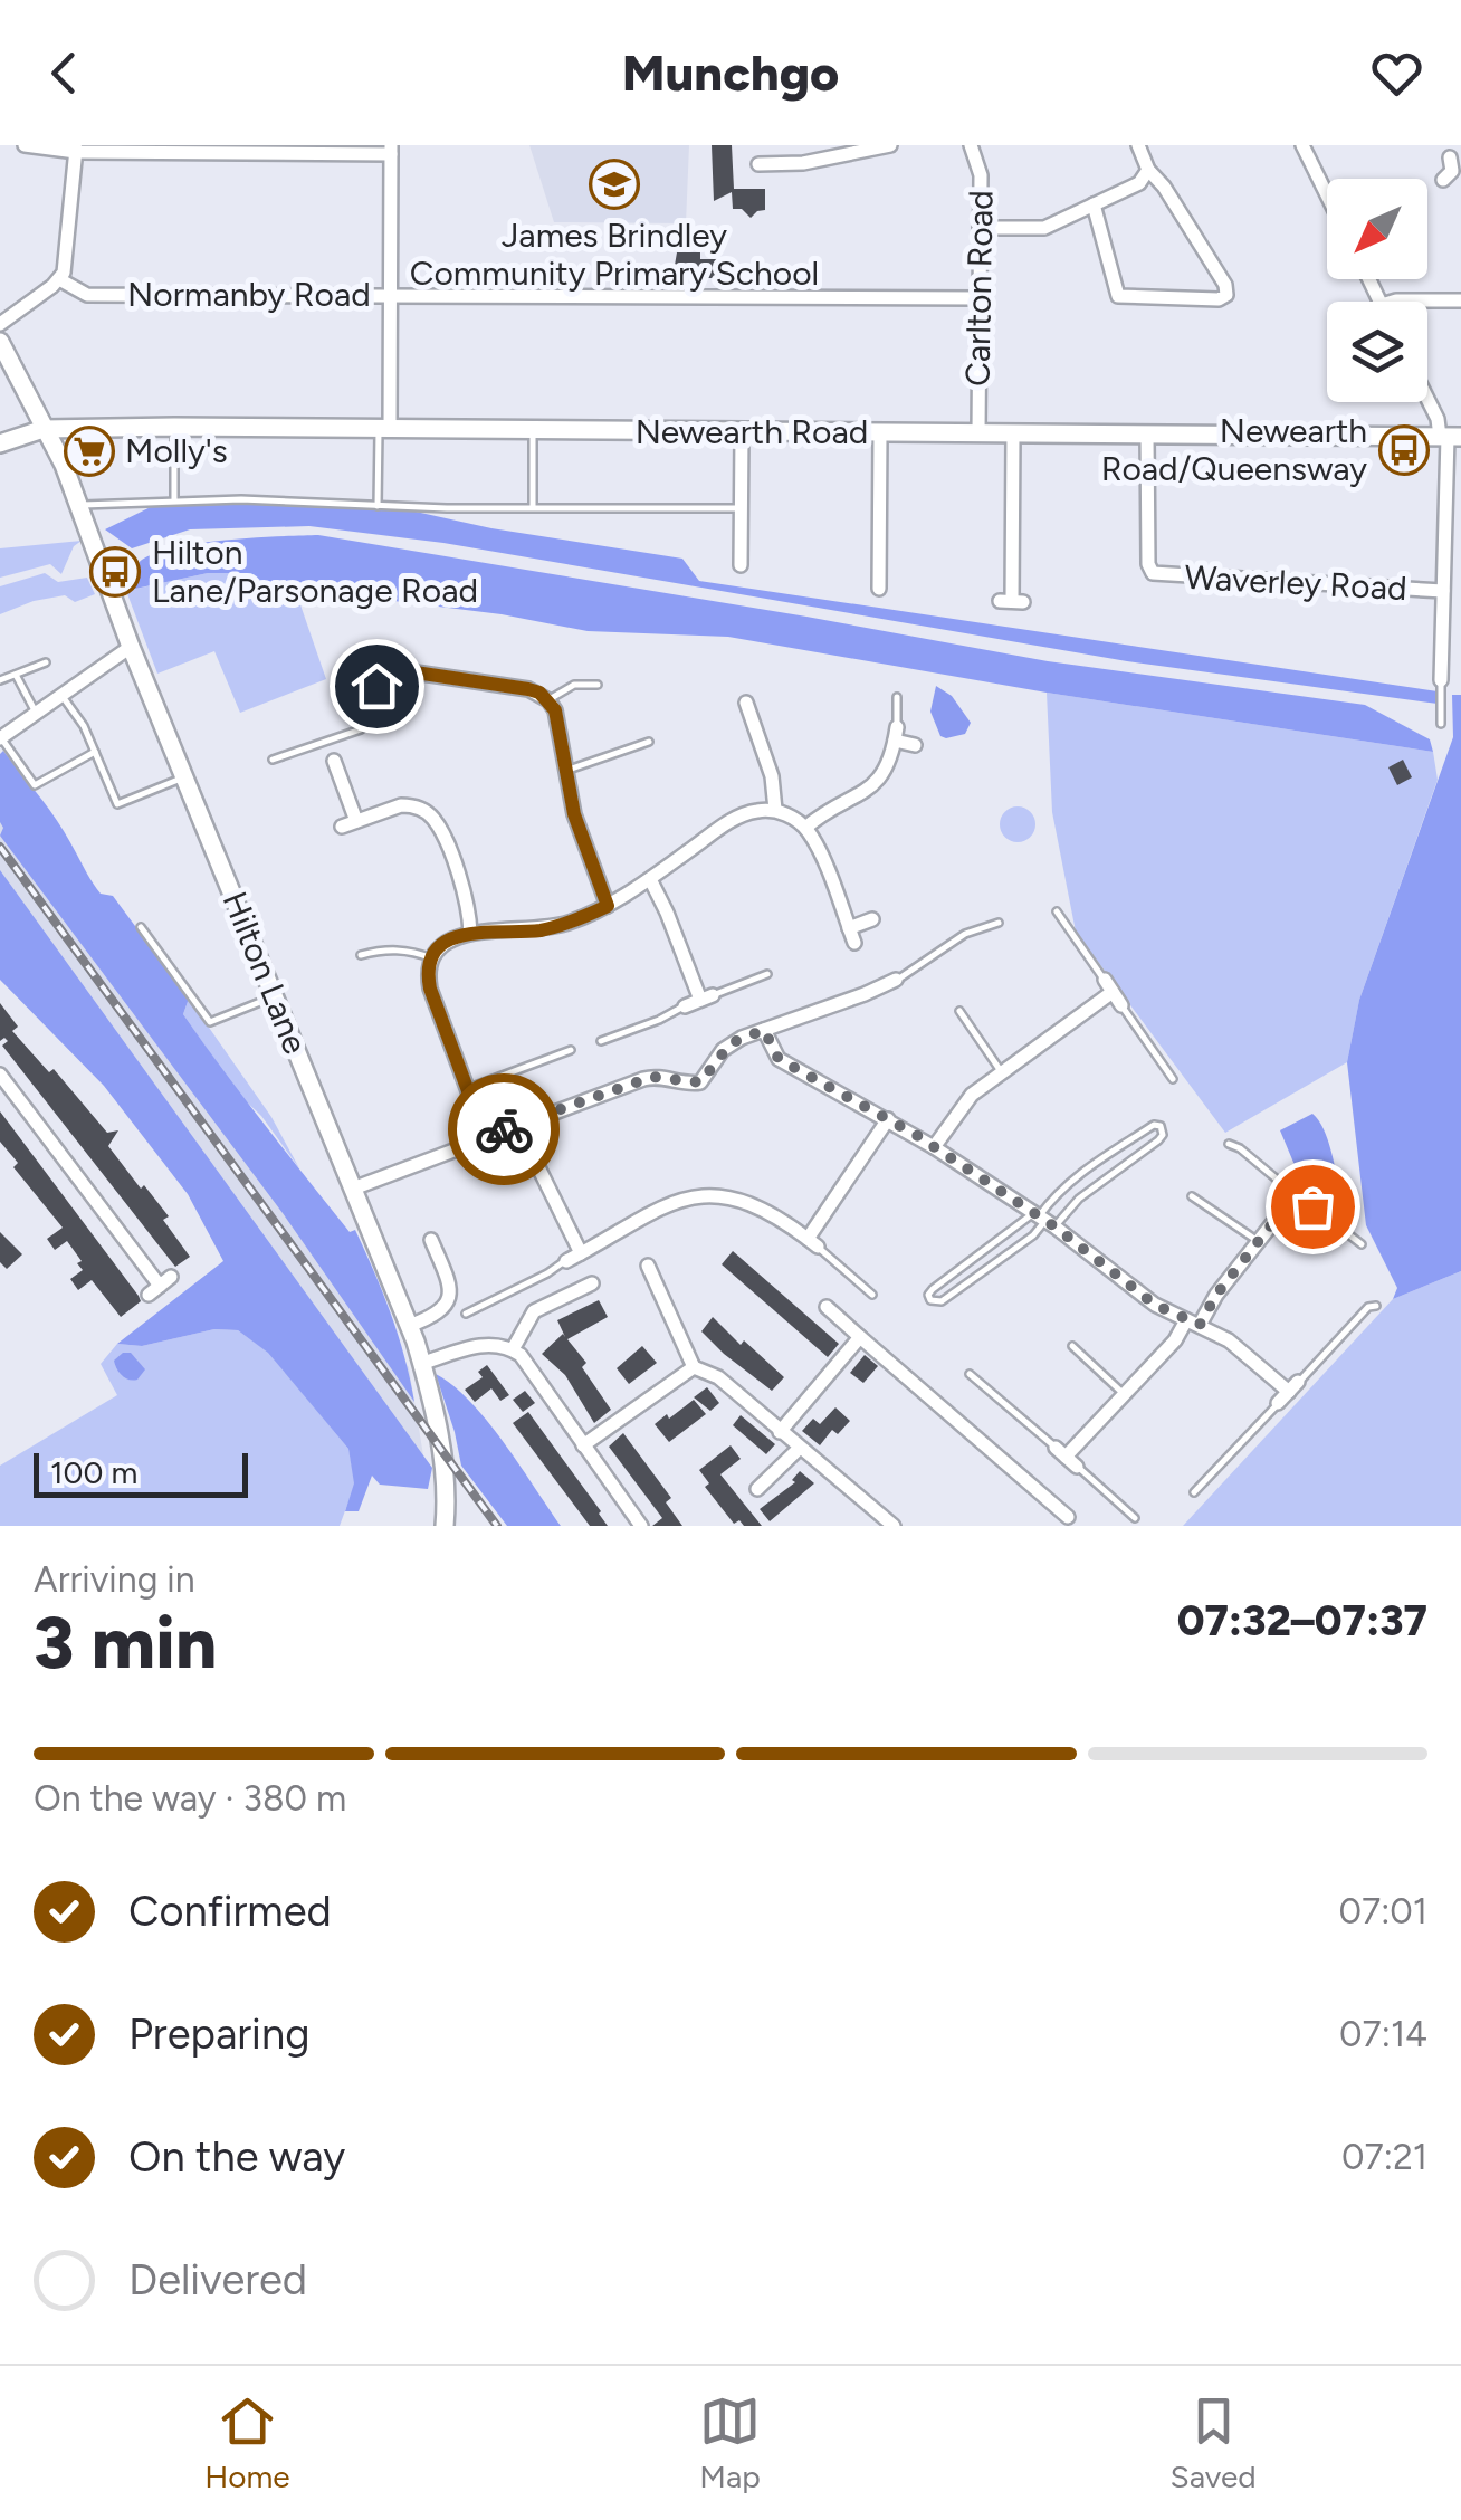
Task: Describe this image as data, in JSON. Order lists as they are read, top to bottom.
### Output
{
  "streets": {
    "main road": ["Newearth Road", "Hilton Lane"],
    "street": ["Carlton Road", "Normanby Road", "Waverley Road"]
  },
  "crossings": [
    ["Carlton Road", "Normanby Road"],
    ["Carlton Road", "Newearth Road"],
    ["Newearth Road", "Waverley Road"],
    ["Newearth Road", "Hilton Lane"]
  ],
  "places": {
    "school or university": ["James Brindley Community Primary School"],
    "bus stop": ["Newearth Road/Queensway", "Hilton Lane/Parsonage Road"],
    "supermarket": ["Molly's"]
  },
  "scale_bar": "100 m",
  "north": "bottom left",
  "page": {
    "header": "Munchgo",
    "scale": "100 m",
    "heading": ["3 min", "Arriving in", "07:32–07:37"],
    "bar": "On the way · 380 m",
    "list": [
      ["Confirmed", "07:01"],
      ["Preparing", "07:14"],
      ["On the way", "07:21"],
      "Delivered"
    ],
    "tabs": ["Home", "Map", "Saved"]
  }
}
